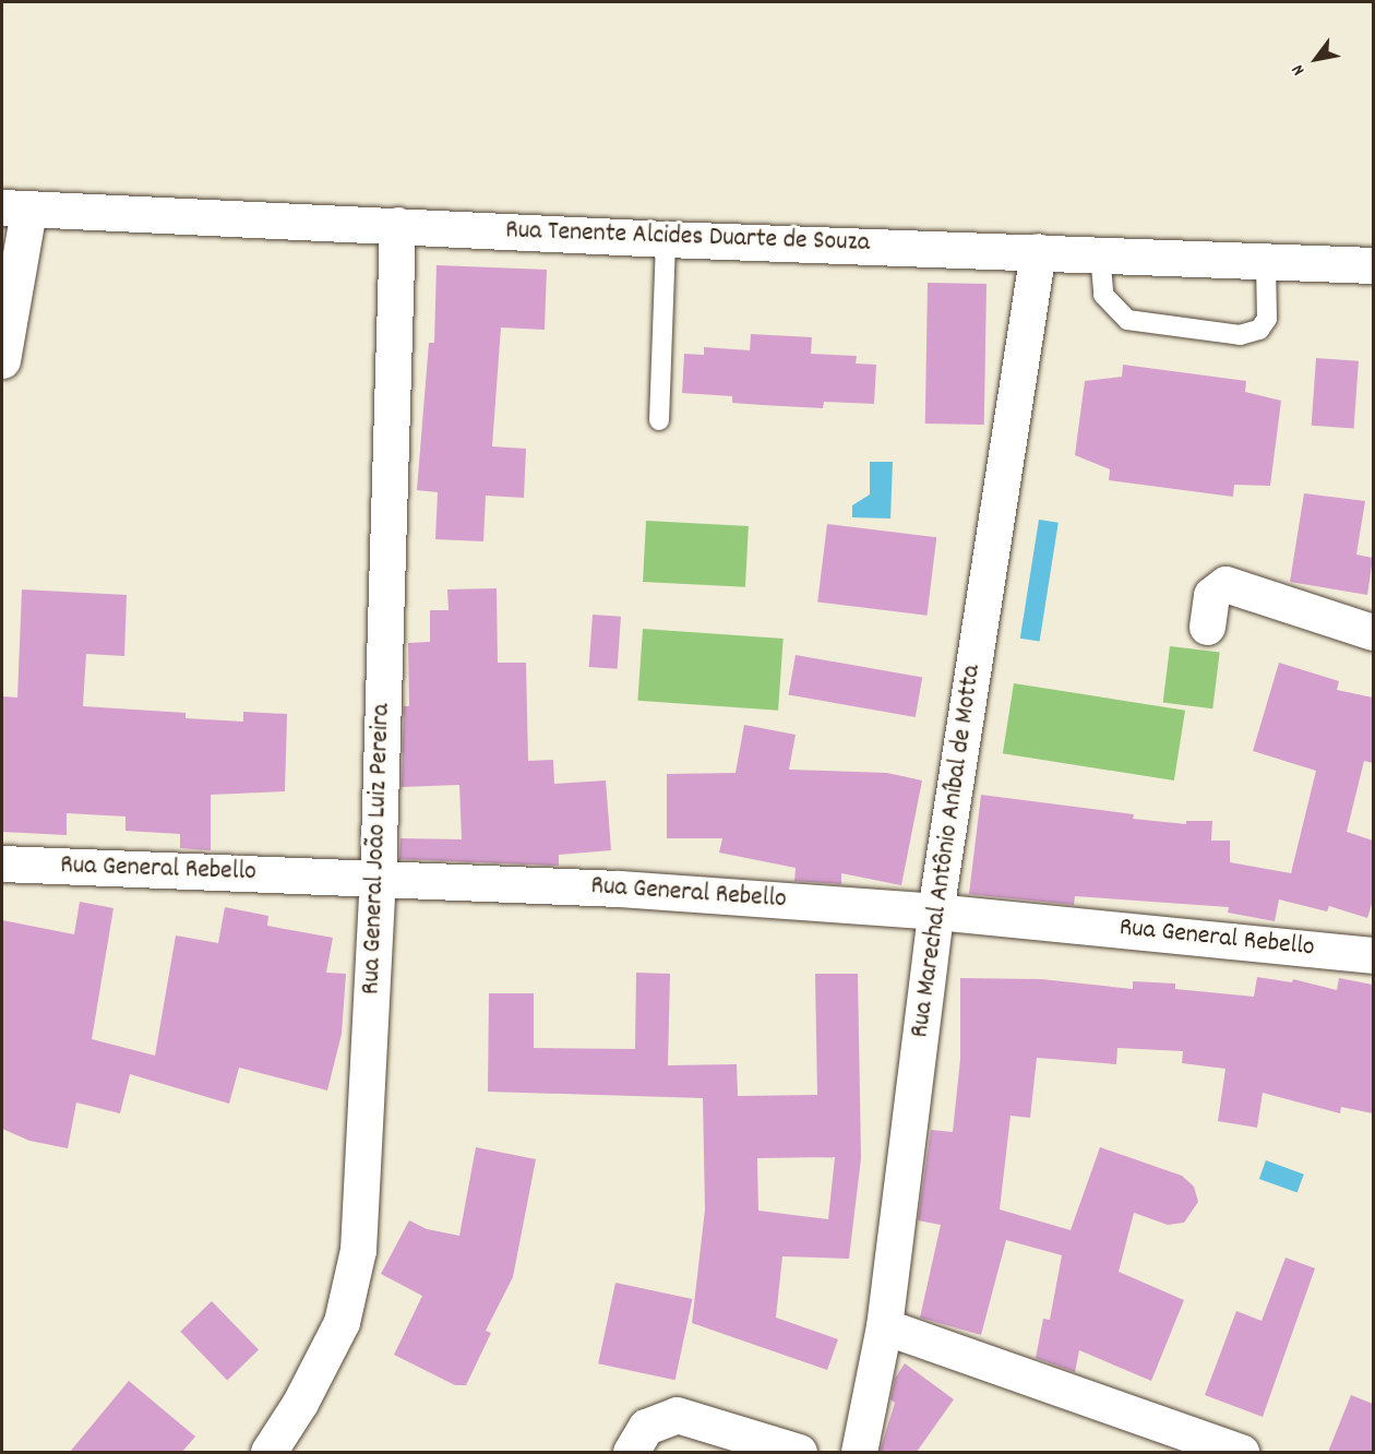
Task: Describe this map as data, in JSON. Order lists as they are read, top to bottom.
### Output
{
  "streets": {
    "street": [
      "Rua Tenente Alcides Duarte de Souza",
      "Rua General João Luiz Pereira",
      "Rua Marechal Antônio Aníbal de Motta",
      "Rua General Rebello"
    ]
  },
  "crossings": [
    ["Rua Tenente Alcides Duarte de Souza", "Rua General João Luiz Pereira"],
    ["Rua Tenente Alcides Duarte de Souza", "Rua Marechal Antônio Aníbal de Motta"],
    ["Rua General João Luiz Pereira", "Rua General Rebello"],
    ["Rua Marechal Antônio Aníbal de Motta", "Rua General Rebello"]
  ],
  "north": "bottom left"
}
